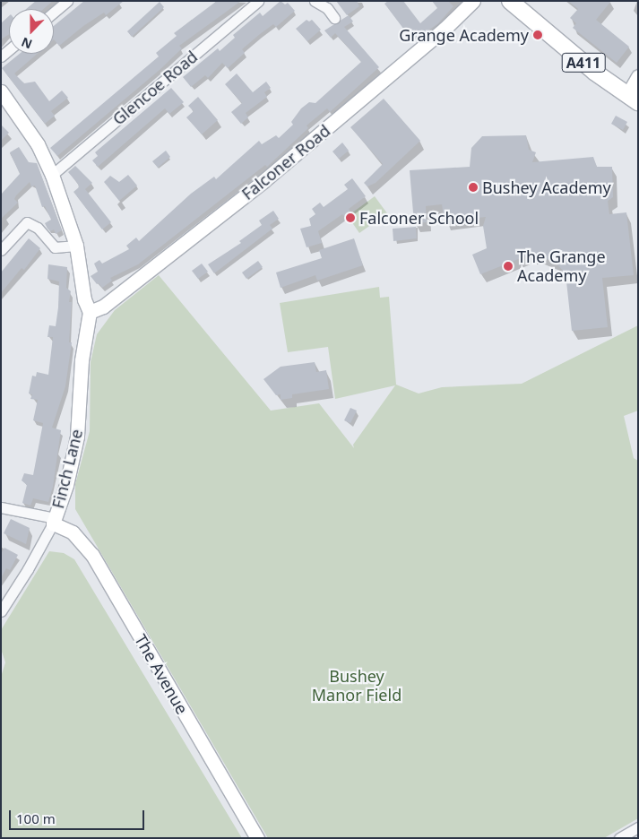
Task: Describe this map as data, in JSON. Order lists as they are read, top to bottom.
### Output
{
  "streets": {
    "main road": ["A411"],
    "street": [
      "Glencoe Road",
      "Falconer Road",
      "Finch Lane",
      "The Avenue"
    ]
  },
  "crossings": [
    ["Falconer Road", "Finch Lane"],
    ["Finch Lane", "The Avenue"]
  ],
  "parks": ["Bushey Manor Field"],
  "places": [
    "Grange Academy",
    "Bushey Academy",
    "Falconer School",
    "The Grange Academy"
  ],
  "scale_bar": "100 m",
  "north": "bottom"
}
